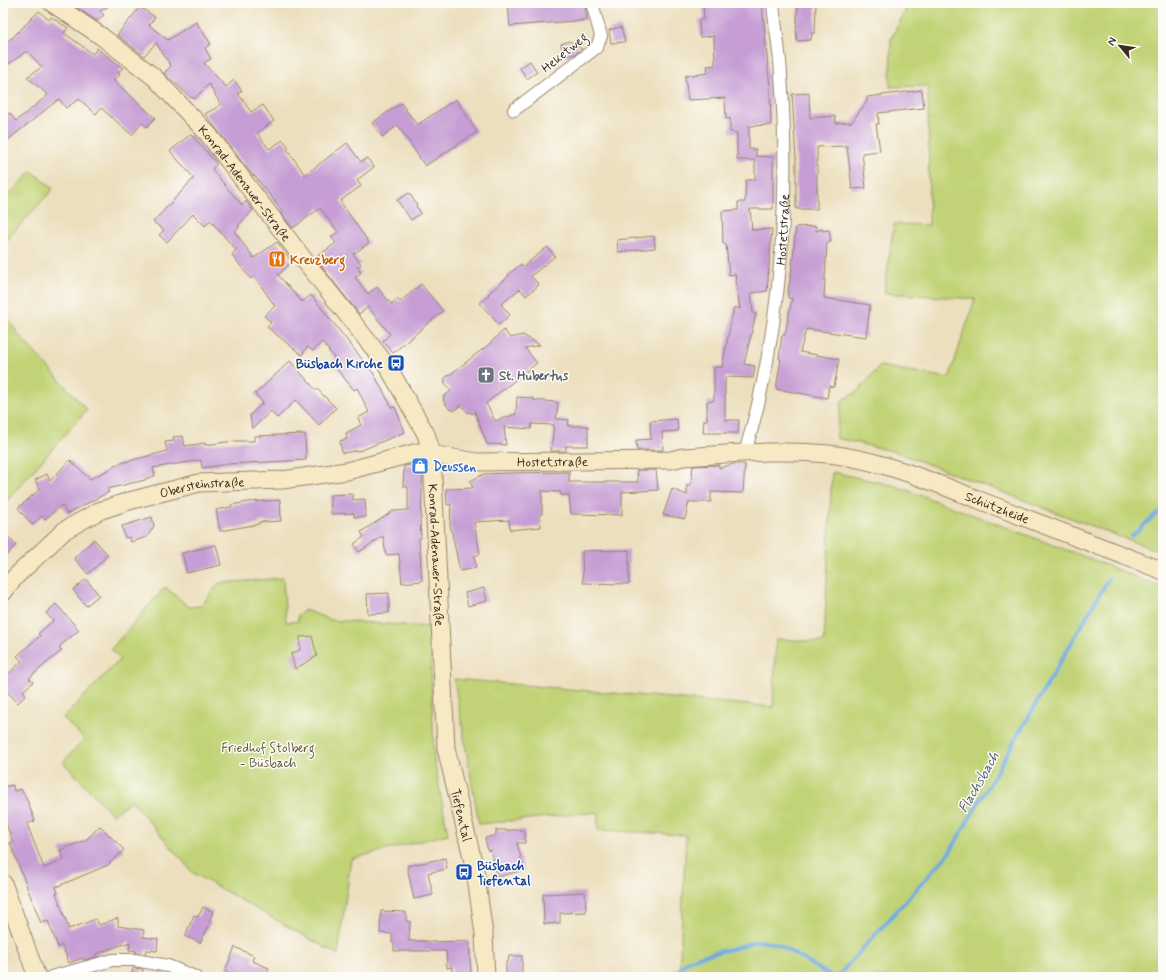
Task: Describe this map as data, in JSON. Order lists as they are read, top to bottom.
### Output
{
  "streets": {
    "street": [
      "Heketweg",
      "Konrad-Adenauer-Straße",
      "Hostetstraße",
      "Obersteinstraße",
      "Schützheide",
      "Tiefental"
    ]
  },
  "crossings": [
    ["Konrad-Adenauer-Straße", "Hostetstraße"],
    ["Konrad-Adenauer-Straße", "Obersteinstraße"],
    ["Konrad-Adenauer-Straße", "Tiefental"],
    ["Hostetstraße", "Obersteinstraße"],
    ["Hostetstraße", "Schützheide"]
  ],
  "water": ["Flachsbach"],
  "parks": ["Friedhof Stolberg - Büsbach"],
  "places": {
    "restaurant": ["Kreuzberg"],
    "bus stop": ["Büsbach Kirche", "Büsbach Tiefental"],
    "church": ["St. Hubertus"],
    "shop": ["Deussen"]
  },
  "north": "top left"
}
